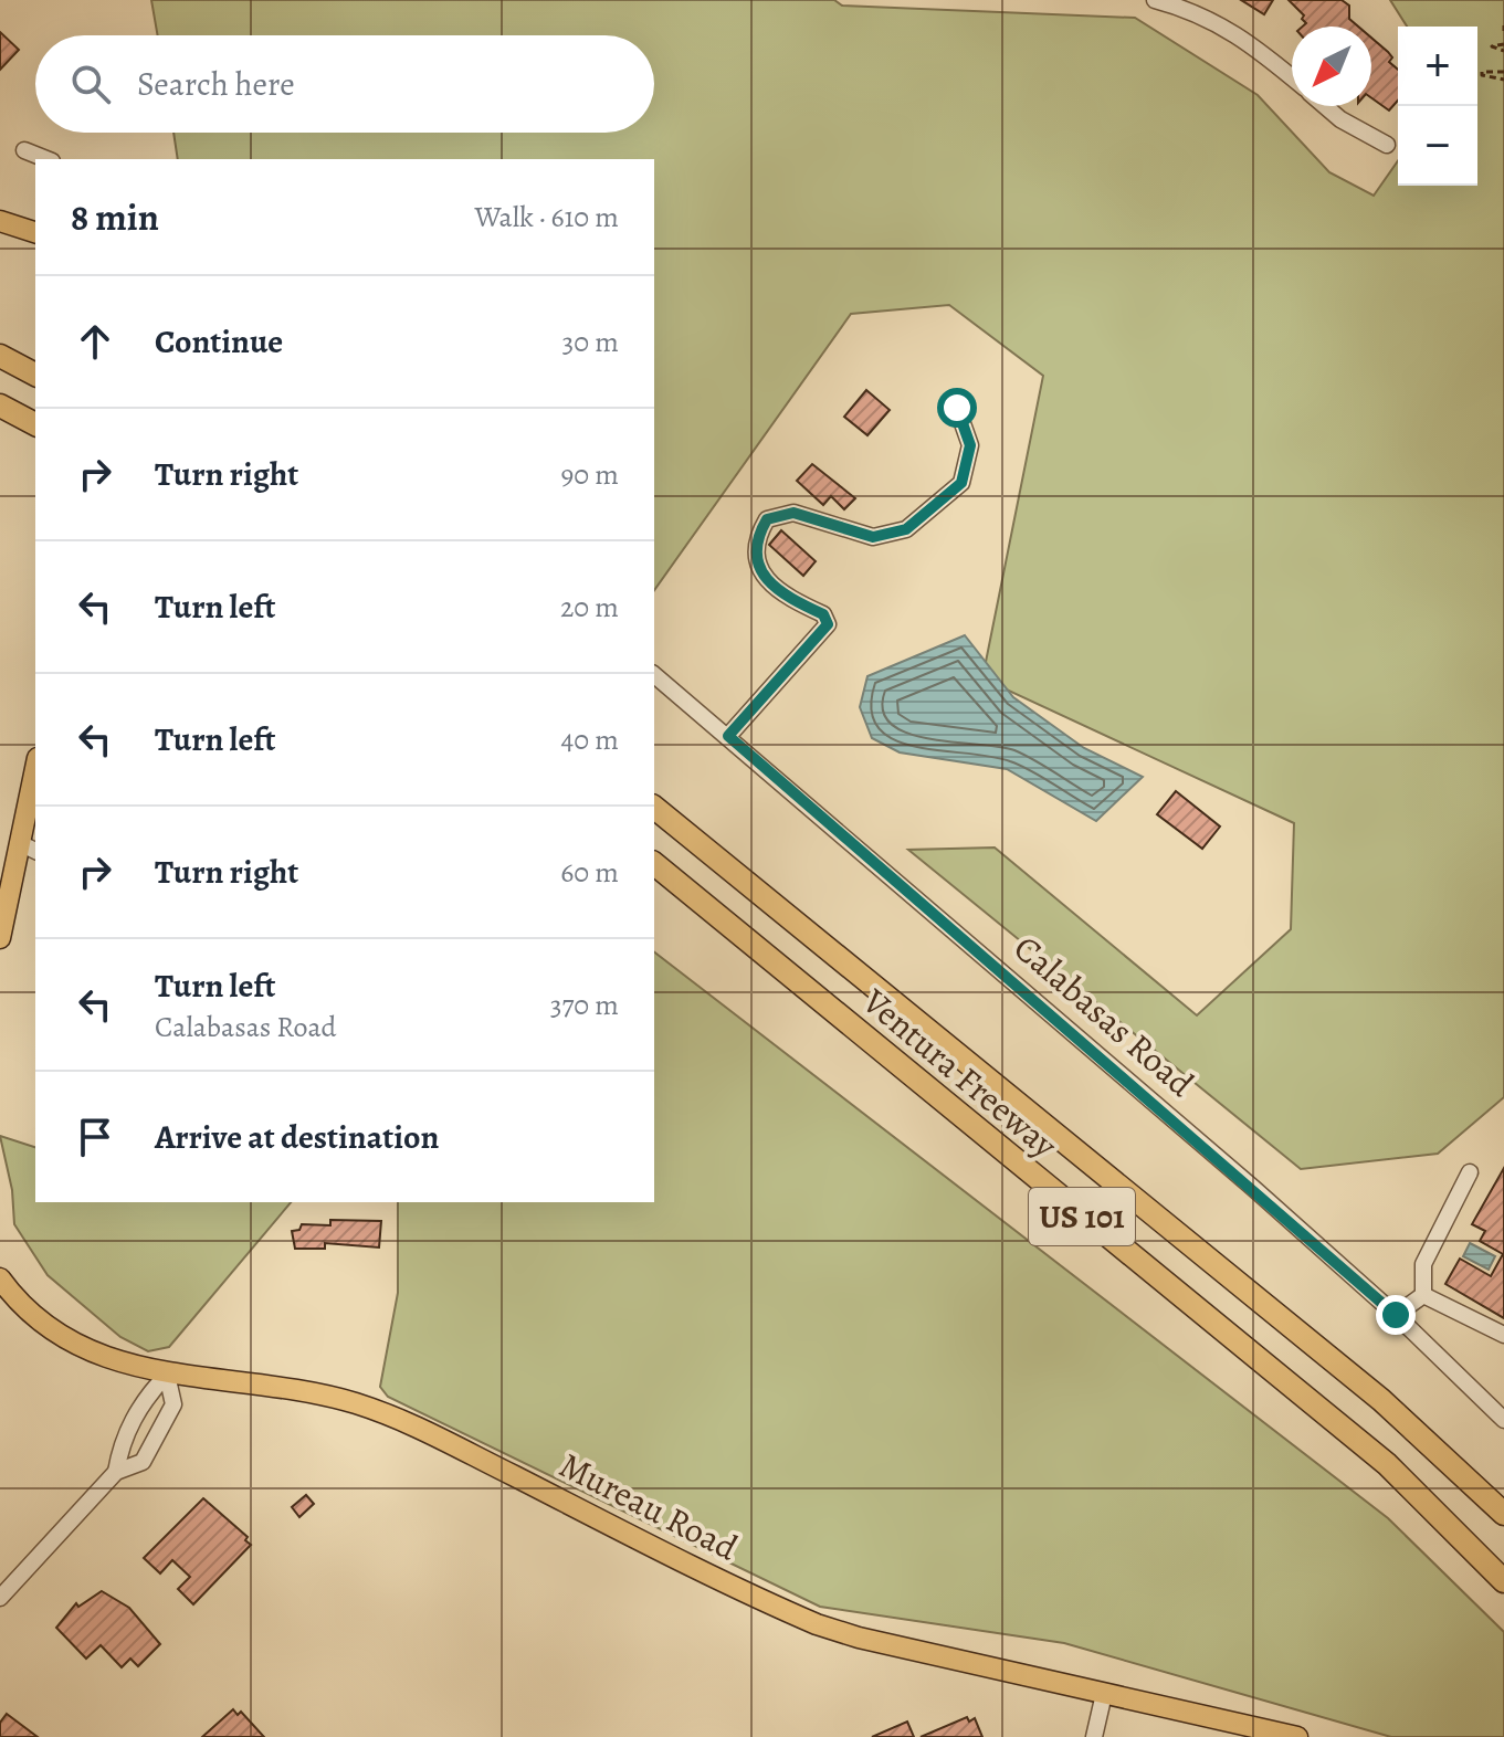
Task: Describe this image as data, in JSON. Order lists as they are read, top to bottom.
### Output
{
  "streets": {
    "highway": ["Ventura Freeway", "US 101"],
    "main road": ["Mureau Road"],
    "street": ["Calabasas Road"]
  },
  "north": "bottom left",
  "page": {
    "map_buttons": ["+", "−"],
    "search": "Search here",
    "heading": ["8 min", "Walk · 610 m"],
    "list": [
      ["Continue", "30 m"],
      ["Turn right", "90 m"],
      ["Turn left", "20 m"],
      ["Turn left", "40 m"],
      ["Turn right", "60 m"],
      ["Turn left", "Calabasas Road", "370 m"],
      "Arrive at destination"
    ]
  }
}
